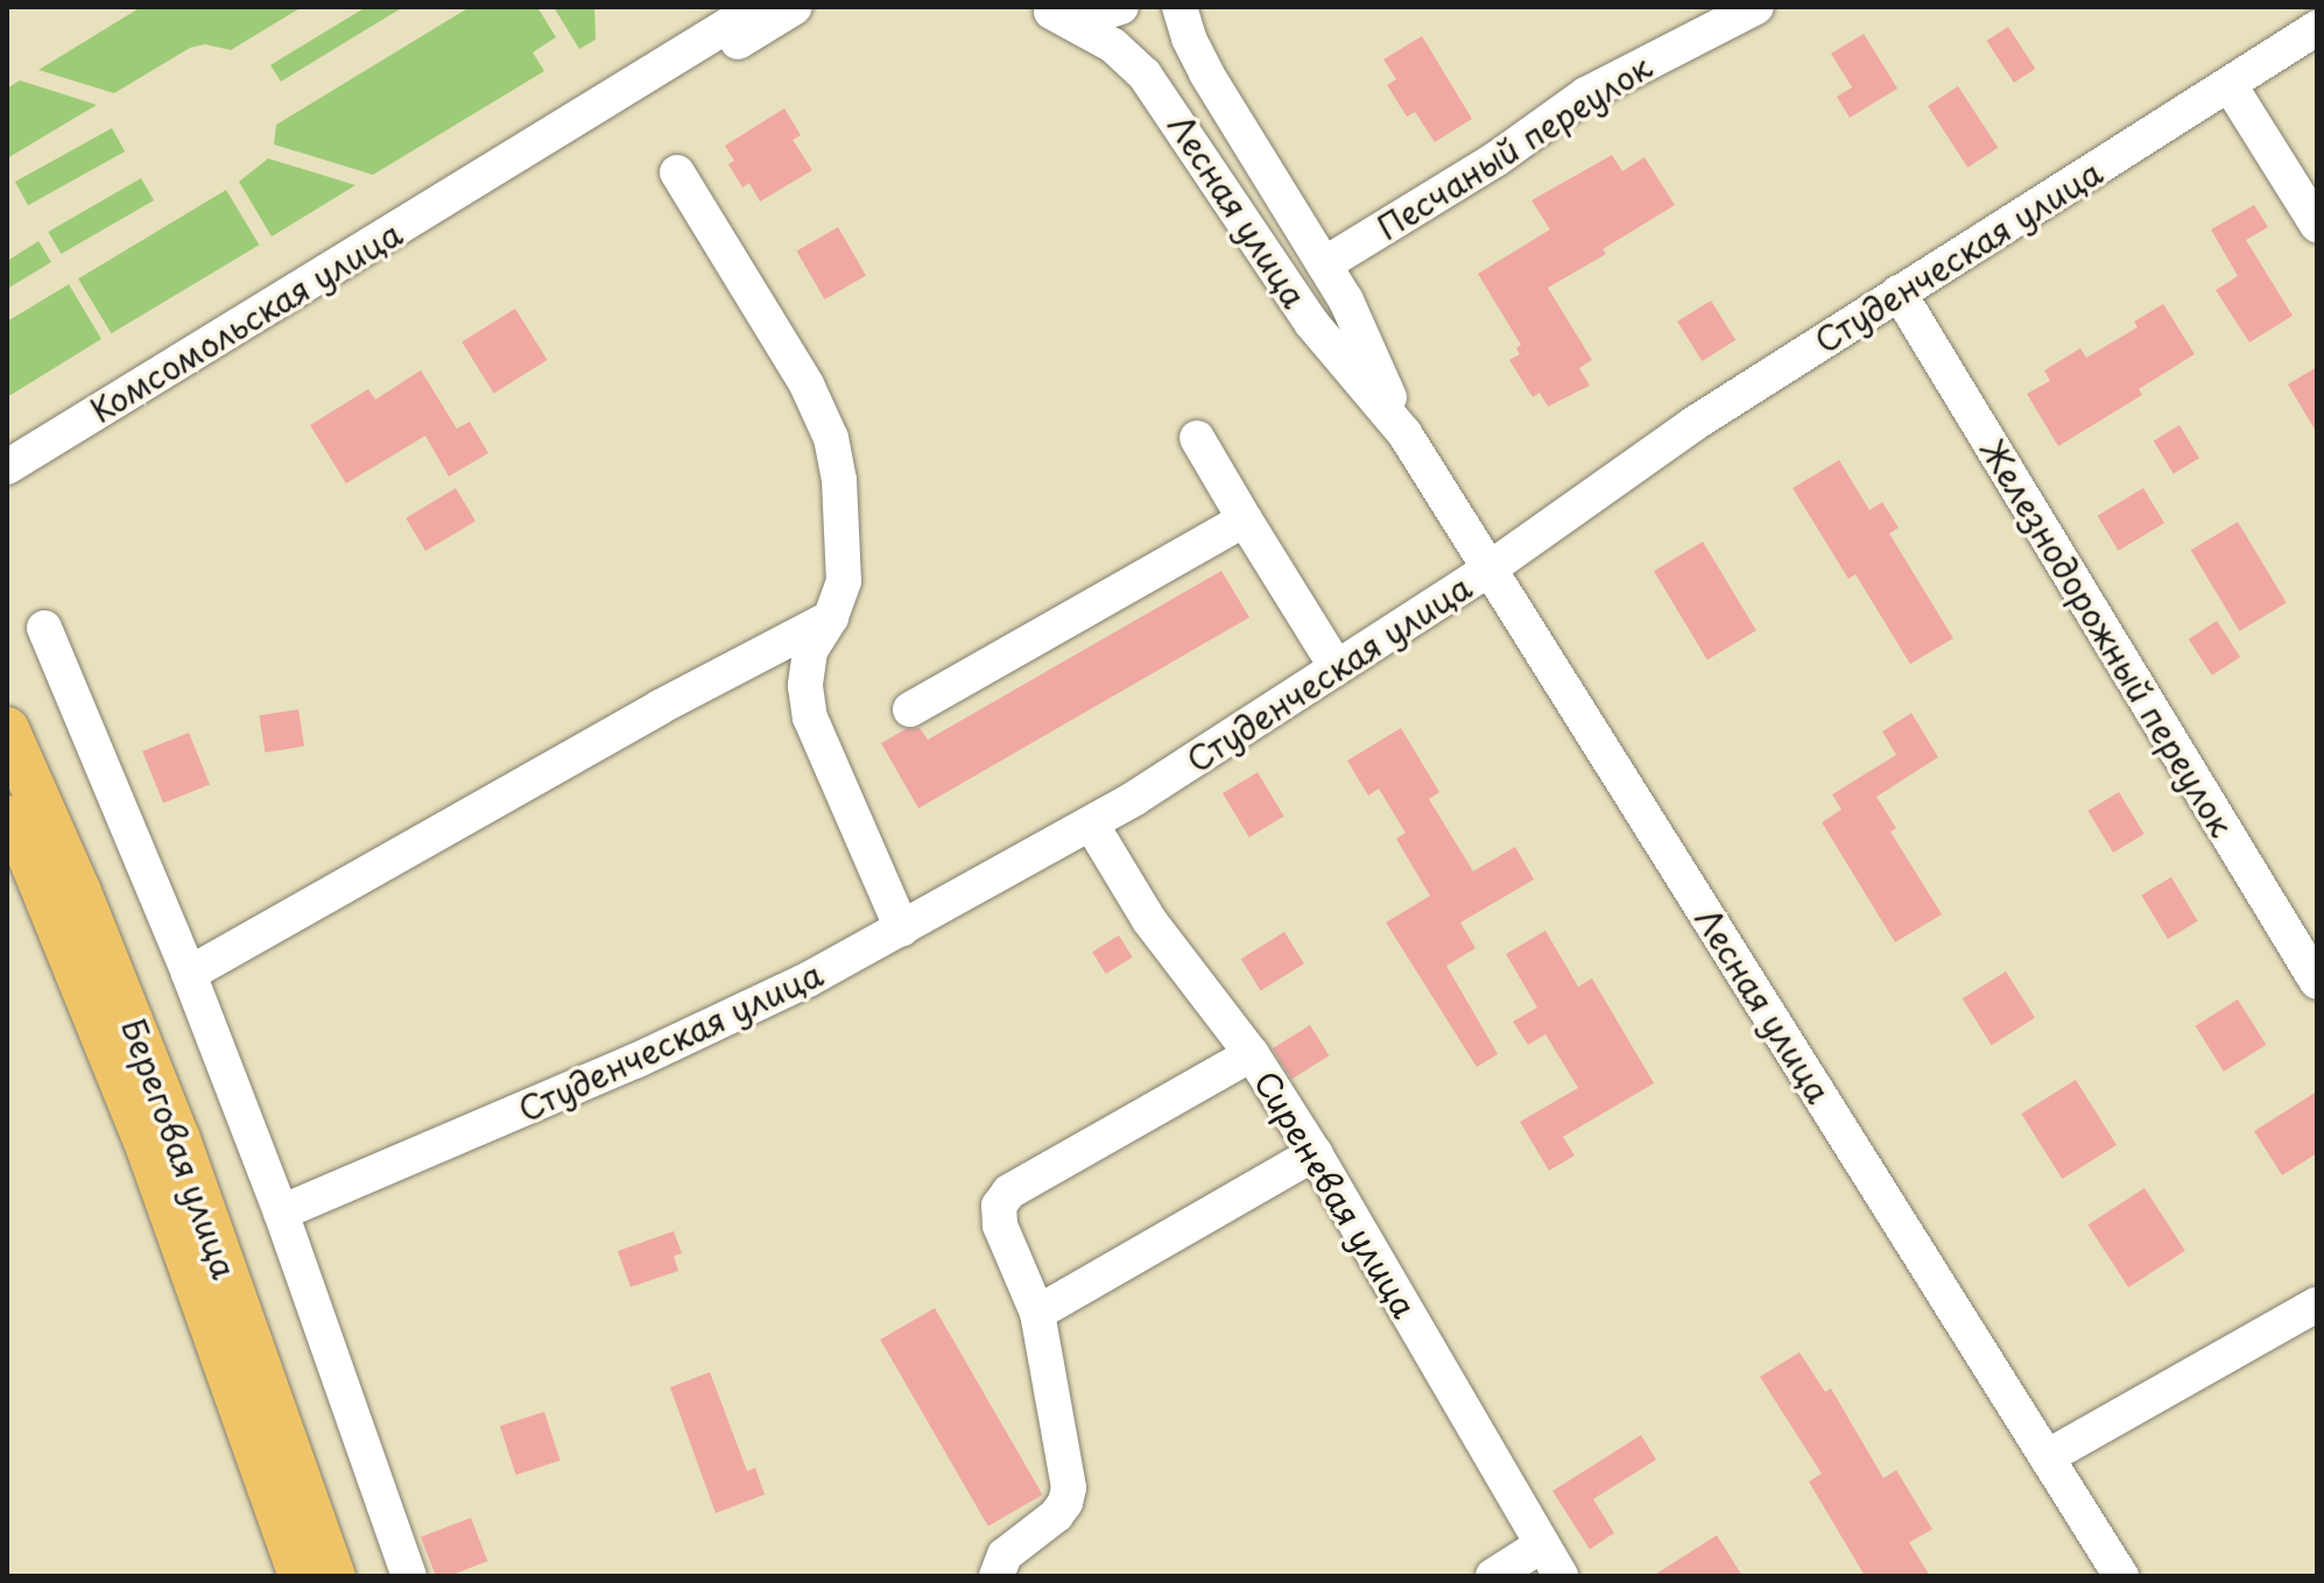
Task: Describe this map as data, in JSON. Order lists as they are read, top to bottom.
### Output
{
  "streets": {
    "main road": ["Береговая улица"],
    "street": [
      "Песчаный переулок",
      "Лесная улица",
      "Студенческая улица",
      "Комсомольская улица",
      "Железнодорожный переулок",
      "Сиреневая улица"
    ]
  },
  "crossings": [
    ["Песчаный переулок", "Лесная улица"],
    ["Лесная улица", "Студенческая улица"],
    ["Студенческая улица", "Железнодорожный переулок"],
    ["Студенческая улица", "Сиреневая улица"]
  ]
}
